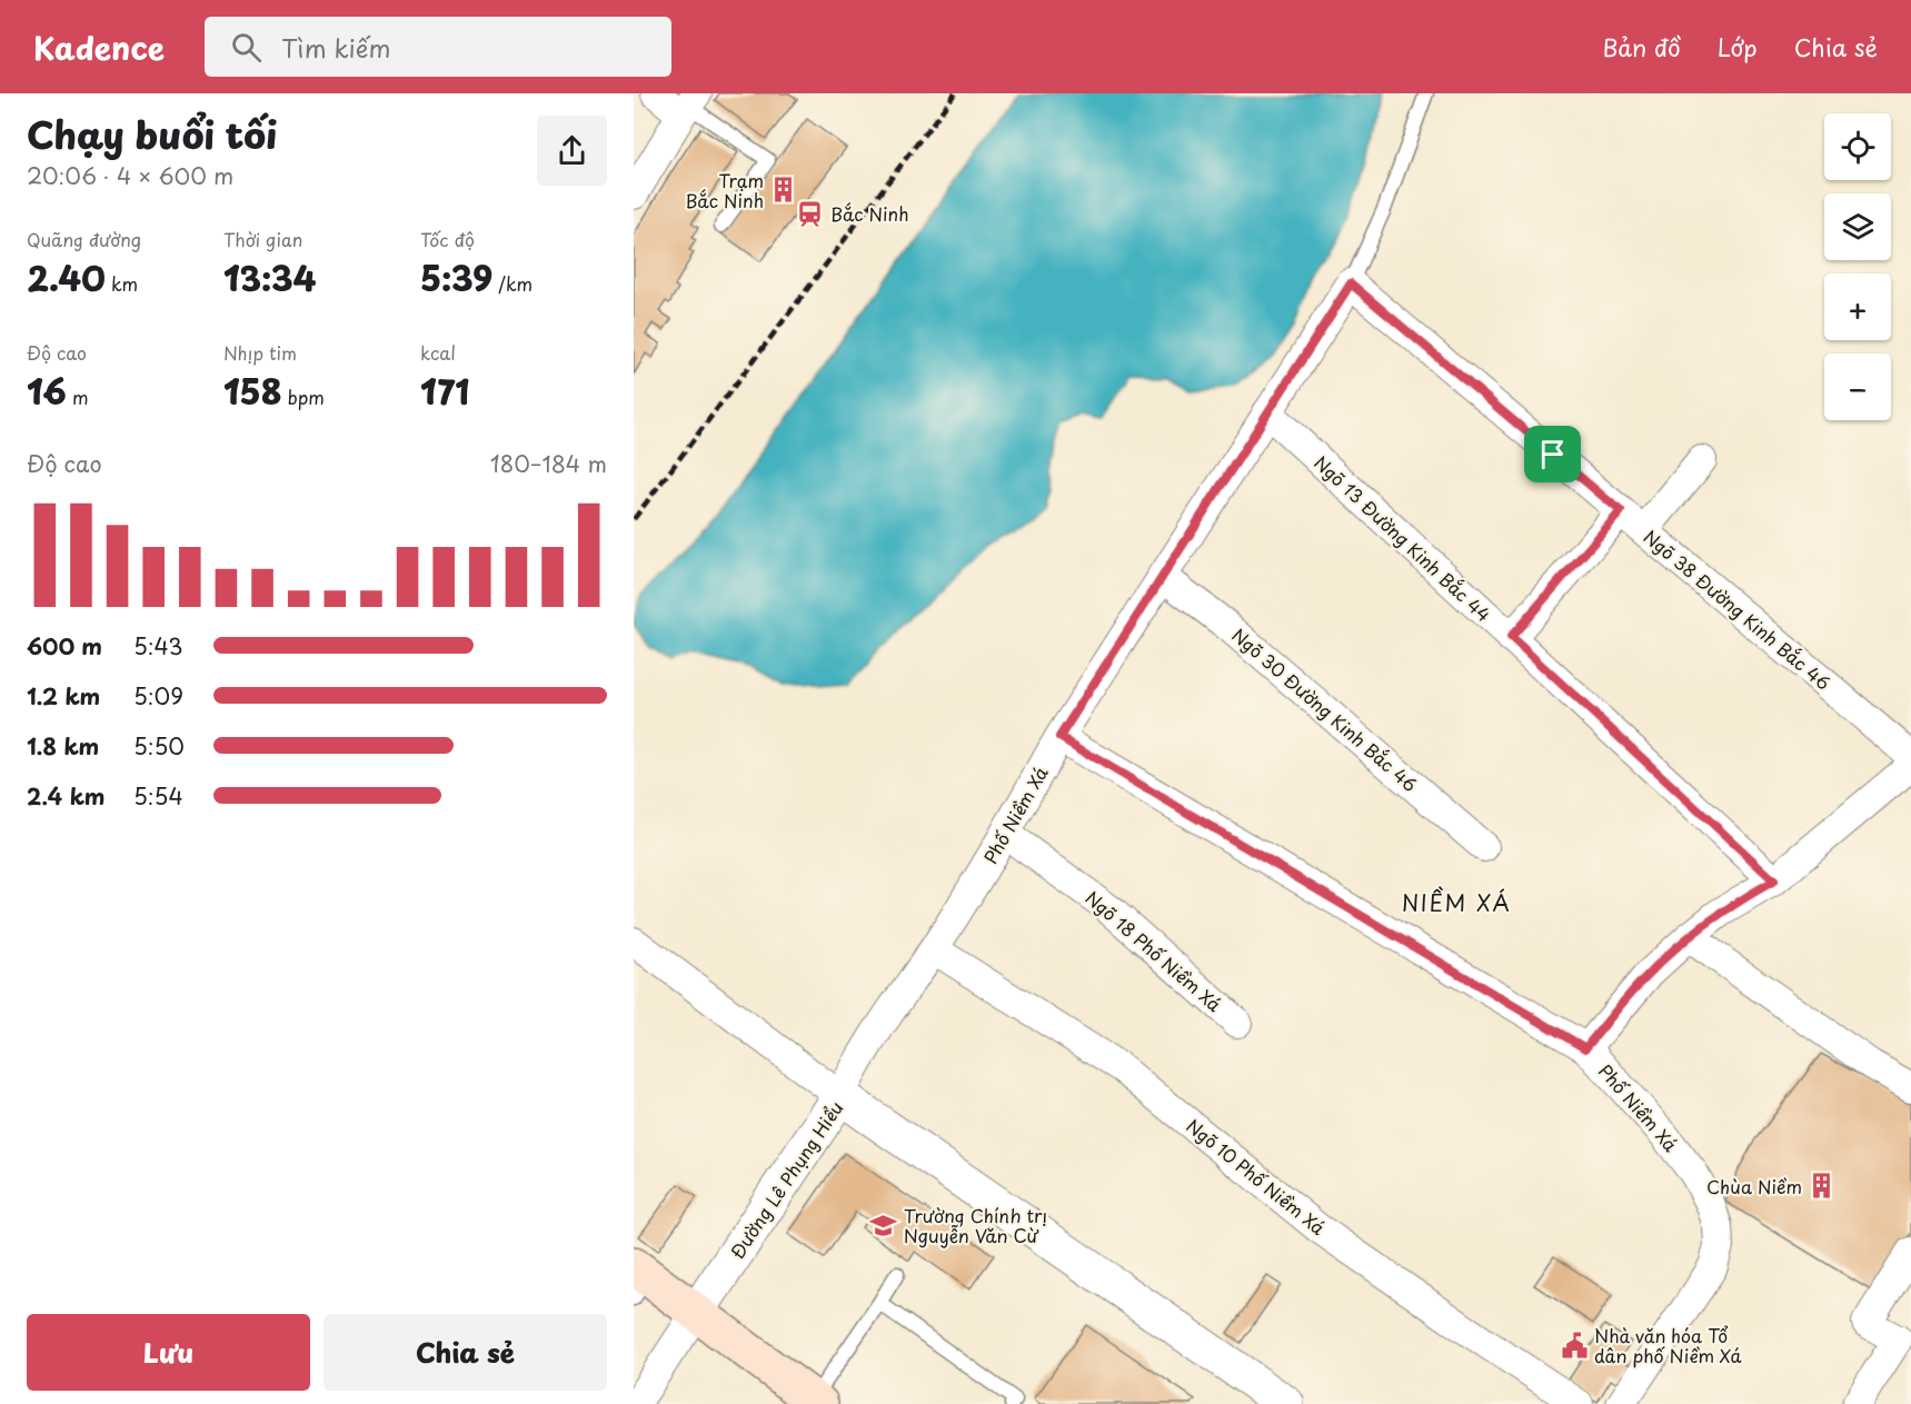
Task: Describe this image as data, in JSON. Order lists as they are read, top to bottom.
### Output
{
  "streets": {
    "street": [
      "Ngõ 13 Đường Kinh Bắc 44",
      "Ngõ 38 Đường Kinh Bắc 46",
      "Ngõ 30 Đường Kinh Bắc 46",
      "Phố Niềm Xá",
      "Ngõ 18 Phố Niềm Xá",
      "Ngõ 10 Phố Niềm Xá",
      "Đường Lê Phụng Hiểu"
    ]
  },
  "crossings": [
    ["Phố Niềm Xá", "Ngõ 18 Phố Niềm Xá"],
    ["Phố Niềm Xá", "Ngõ 10 Phố Niềm Xá"],
    ["Phố Niềm Xá", "Đường Lê Phụng Hiểu"]
  ],
  "districts": ["NIỀM XÁ"],
  "places": {
    "building": ["Trạm Bắc Ninh", "Chùa Niềm"],
    "station": ["Bắc Ninh"],
    "school or university": ["Trường Chính trị Nguyễn Văn Cừ"],
    "public building": ["Nhà văn hóa Tổ dân phố Niềm Xá"]
  },
  "page": {
    "header": "Kadence",
    "search": "Tìm kiếm",
    "nav": ["Bản đồ", "Lớp", "Chia sẻ"],
    "heading": ["Chạy buổi tối", "20:06 · 4 × 600 m"],
    "map_buttons": ["+", "−"],
    "stats": [
      ["Quãng đường", "2.40 km"],
      ["Thời gian", "13:34"],
      ["Tốc độ", "5:39 /km"],
      ["Độ cao", "16 m"],
      ["Nhịp tim", "158 bpm"],
      ["kcal", "171"]
    ],
    "chart": ["Độ cao", "180–184 m"],
    "list": [
      {
        "name": "600 m",
        "note": "5:43"
      },
      {
        "name": "1.2 km",
        "note": "5:09"
      },
      {
        "name": "1.8 km",
        "note": "5:50"
      },
      {
        "name": "2.4 km",
        "note": "5:54"
      }
    ],
    "buttons": ["Lưu", "Chia sẻ"]
  }
}
